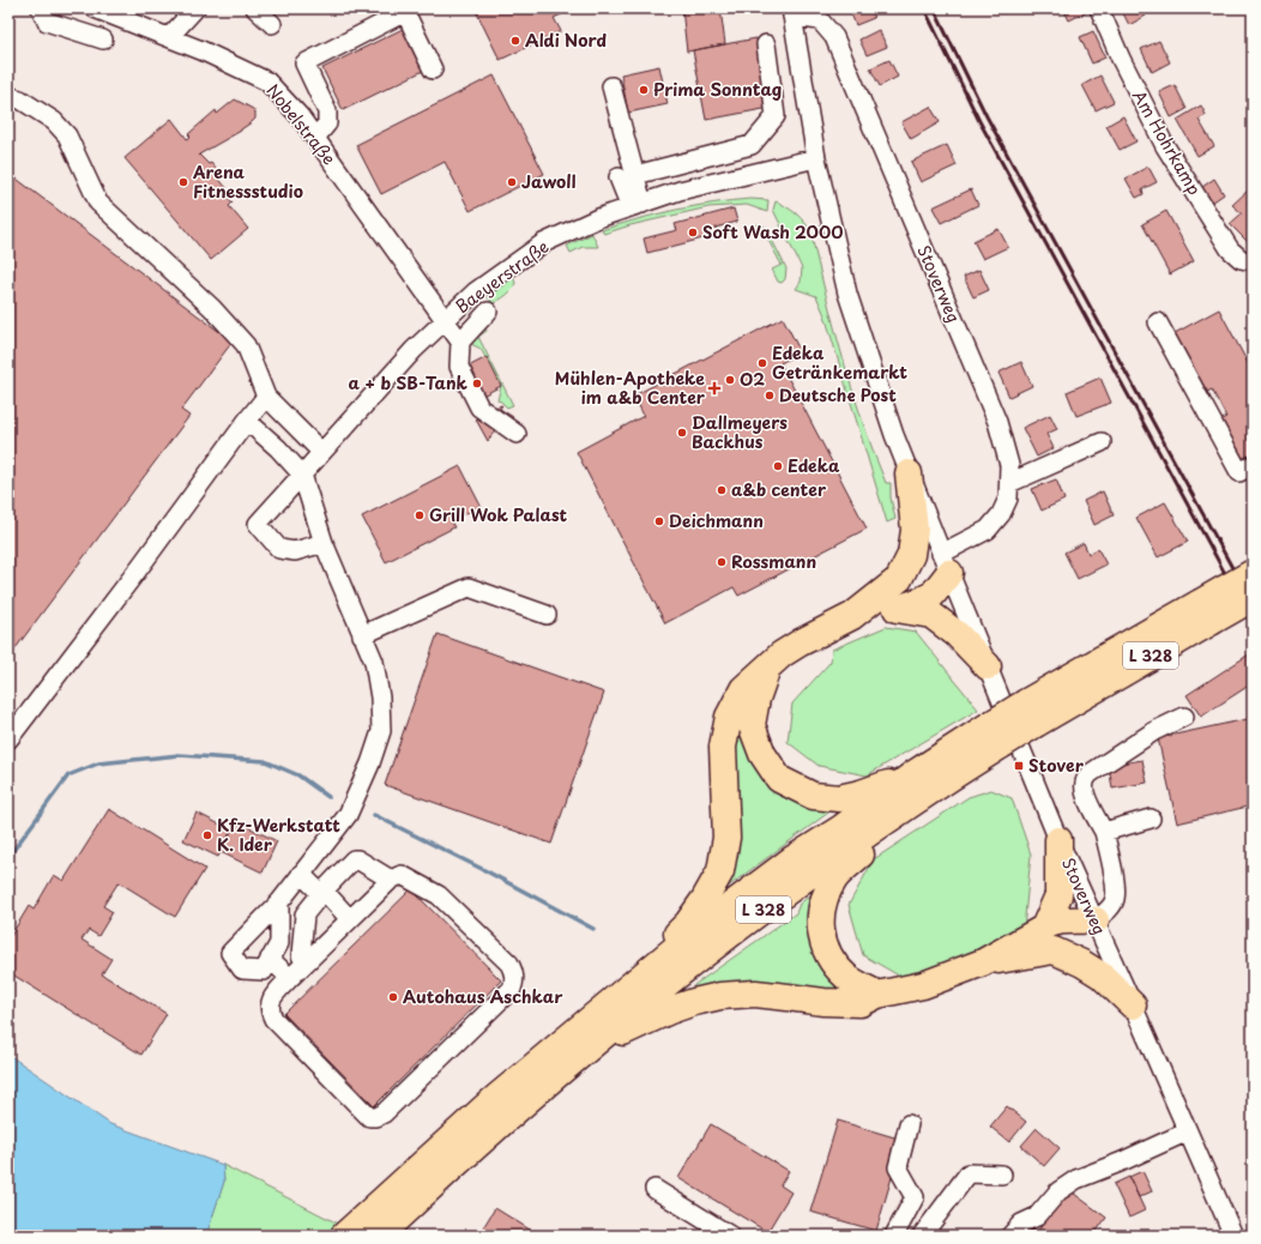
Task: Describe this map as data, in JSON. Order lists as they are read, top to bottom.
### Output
{
  "streets": {
    "highway": ["L 328"],
    "street": [
      "Nobelstraße",
      "Am Hohrkamp",
      "Baeyerstraße",
      "Stoverweg"
    ]
  },
  "crossings": [
    ["Nobelstraße", "Baeyerstraße"],
    ["Baeyerstraße", "Stoverweg"]
  ],
  "places": {
    "other": [
      "Aldi Nord",
      "Prima Sonntag",
      "Arena Fitnessstudio",
      "Jawoll",
      "Soft Wash 2000",
      "Edeka Getränkemarkt",
      "O2",
      "a + b SB-Tank",
      "Deutsche Post",
      "Dallmeyers Backhus",
      "Edeka",
      "a&b center",
      "Grill Wok Palast",
      "Deichmann",
      "Rossmann",
      "Kfz-Werkstatt K. Ider",
      "Autohaus Aschkar"
    ],
    "health": ["Mühlen-Apotheke im a&b Center"],
    "transit": ["Stover"]
  }
}
